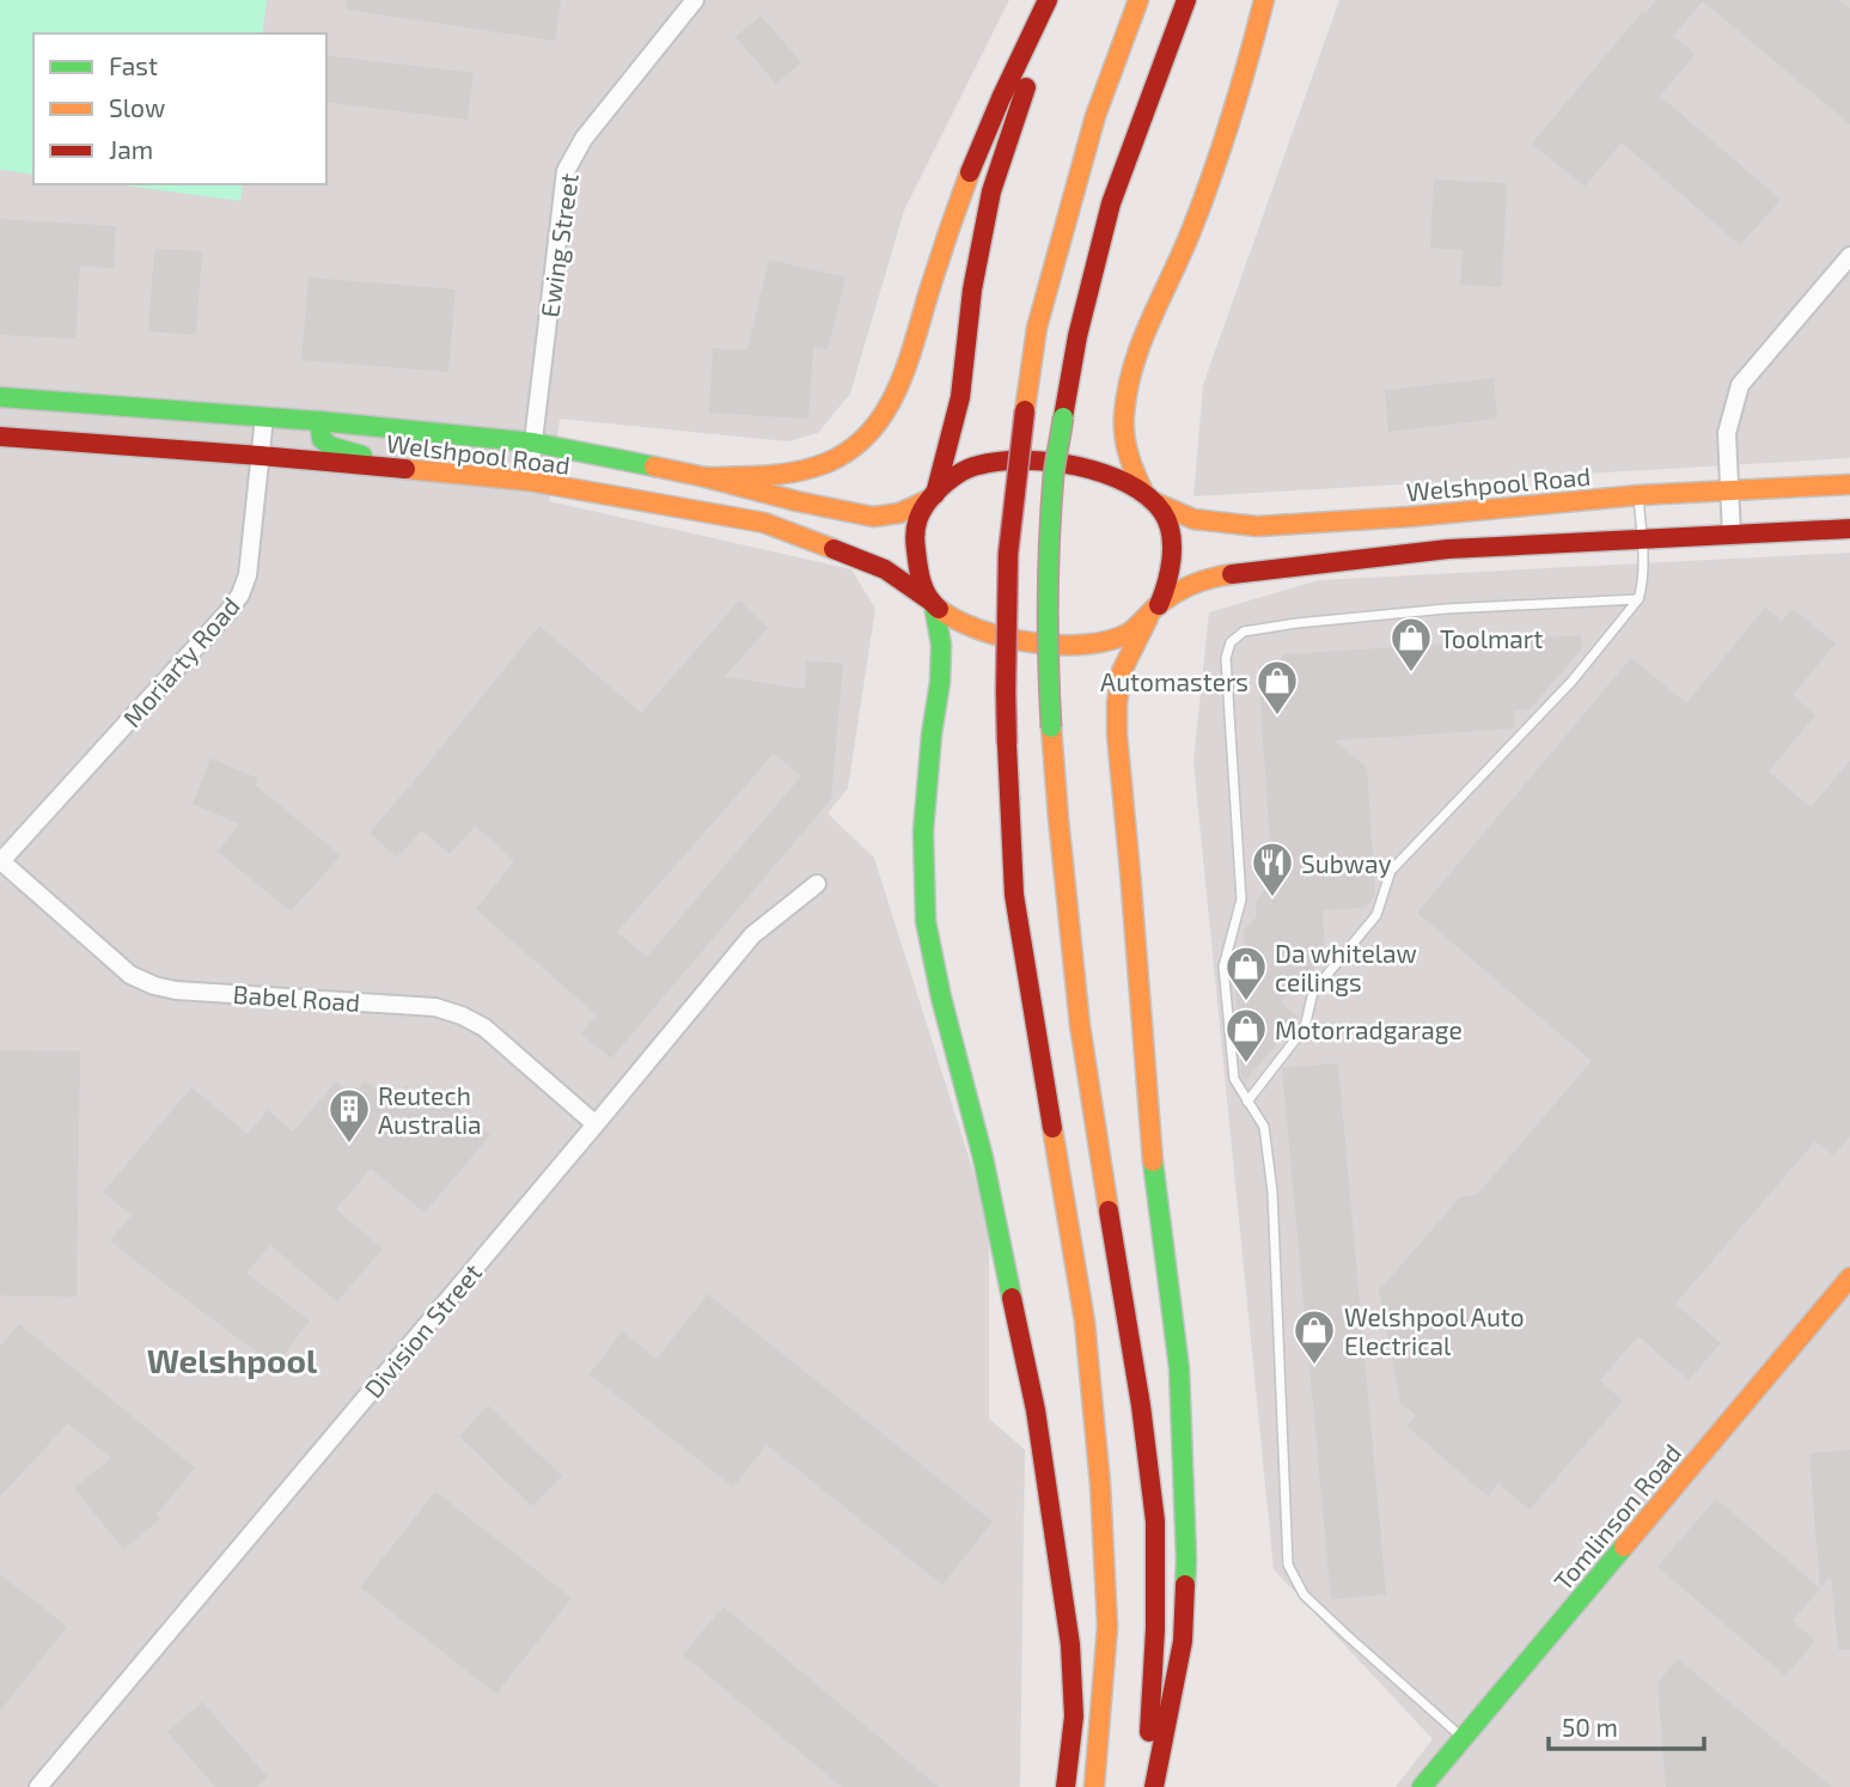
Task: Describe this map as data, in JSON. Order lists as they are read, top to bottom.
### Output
{
  "streets": {
    "main road": ["Welshpool Road", "Tomlinson Road"],
    "street": [
      "Ewing Street",
      "Moriarty Road",
      "Babel Road",
      "Division Street"
    ]
  },
  "crossings": [
    ["Ewing Street", "Welshpool Road"],
    ["Welshpool Road", "Moriarty Road"],
    ["Moriarty Road", "Babel Road"],
    ["Babel Road", "Division Street"]
  ],
  "districts": ["Welshpool"],
  "places": {
    "shop": [
      "Toolmart",
      "Automasters",
      "Da whitelaw ceilings",
      "Motorradgarage",
      "Welshpool Auto Electrical"
    ],
    "restaurant": ["Subway"],
    "building": ["Reutech Australia"]
  },
  "legend": ["Fast", "Slow", "Jam"],
  "scale_bar": "50 m"
}
